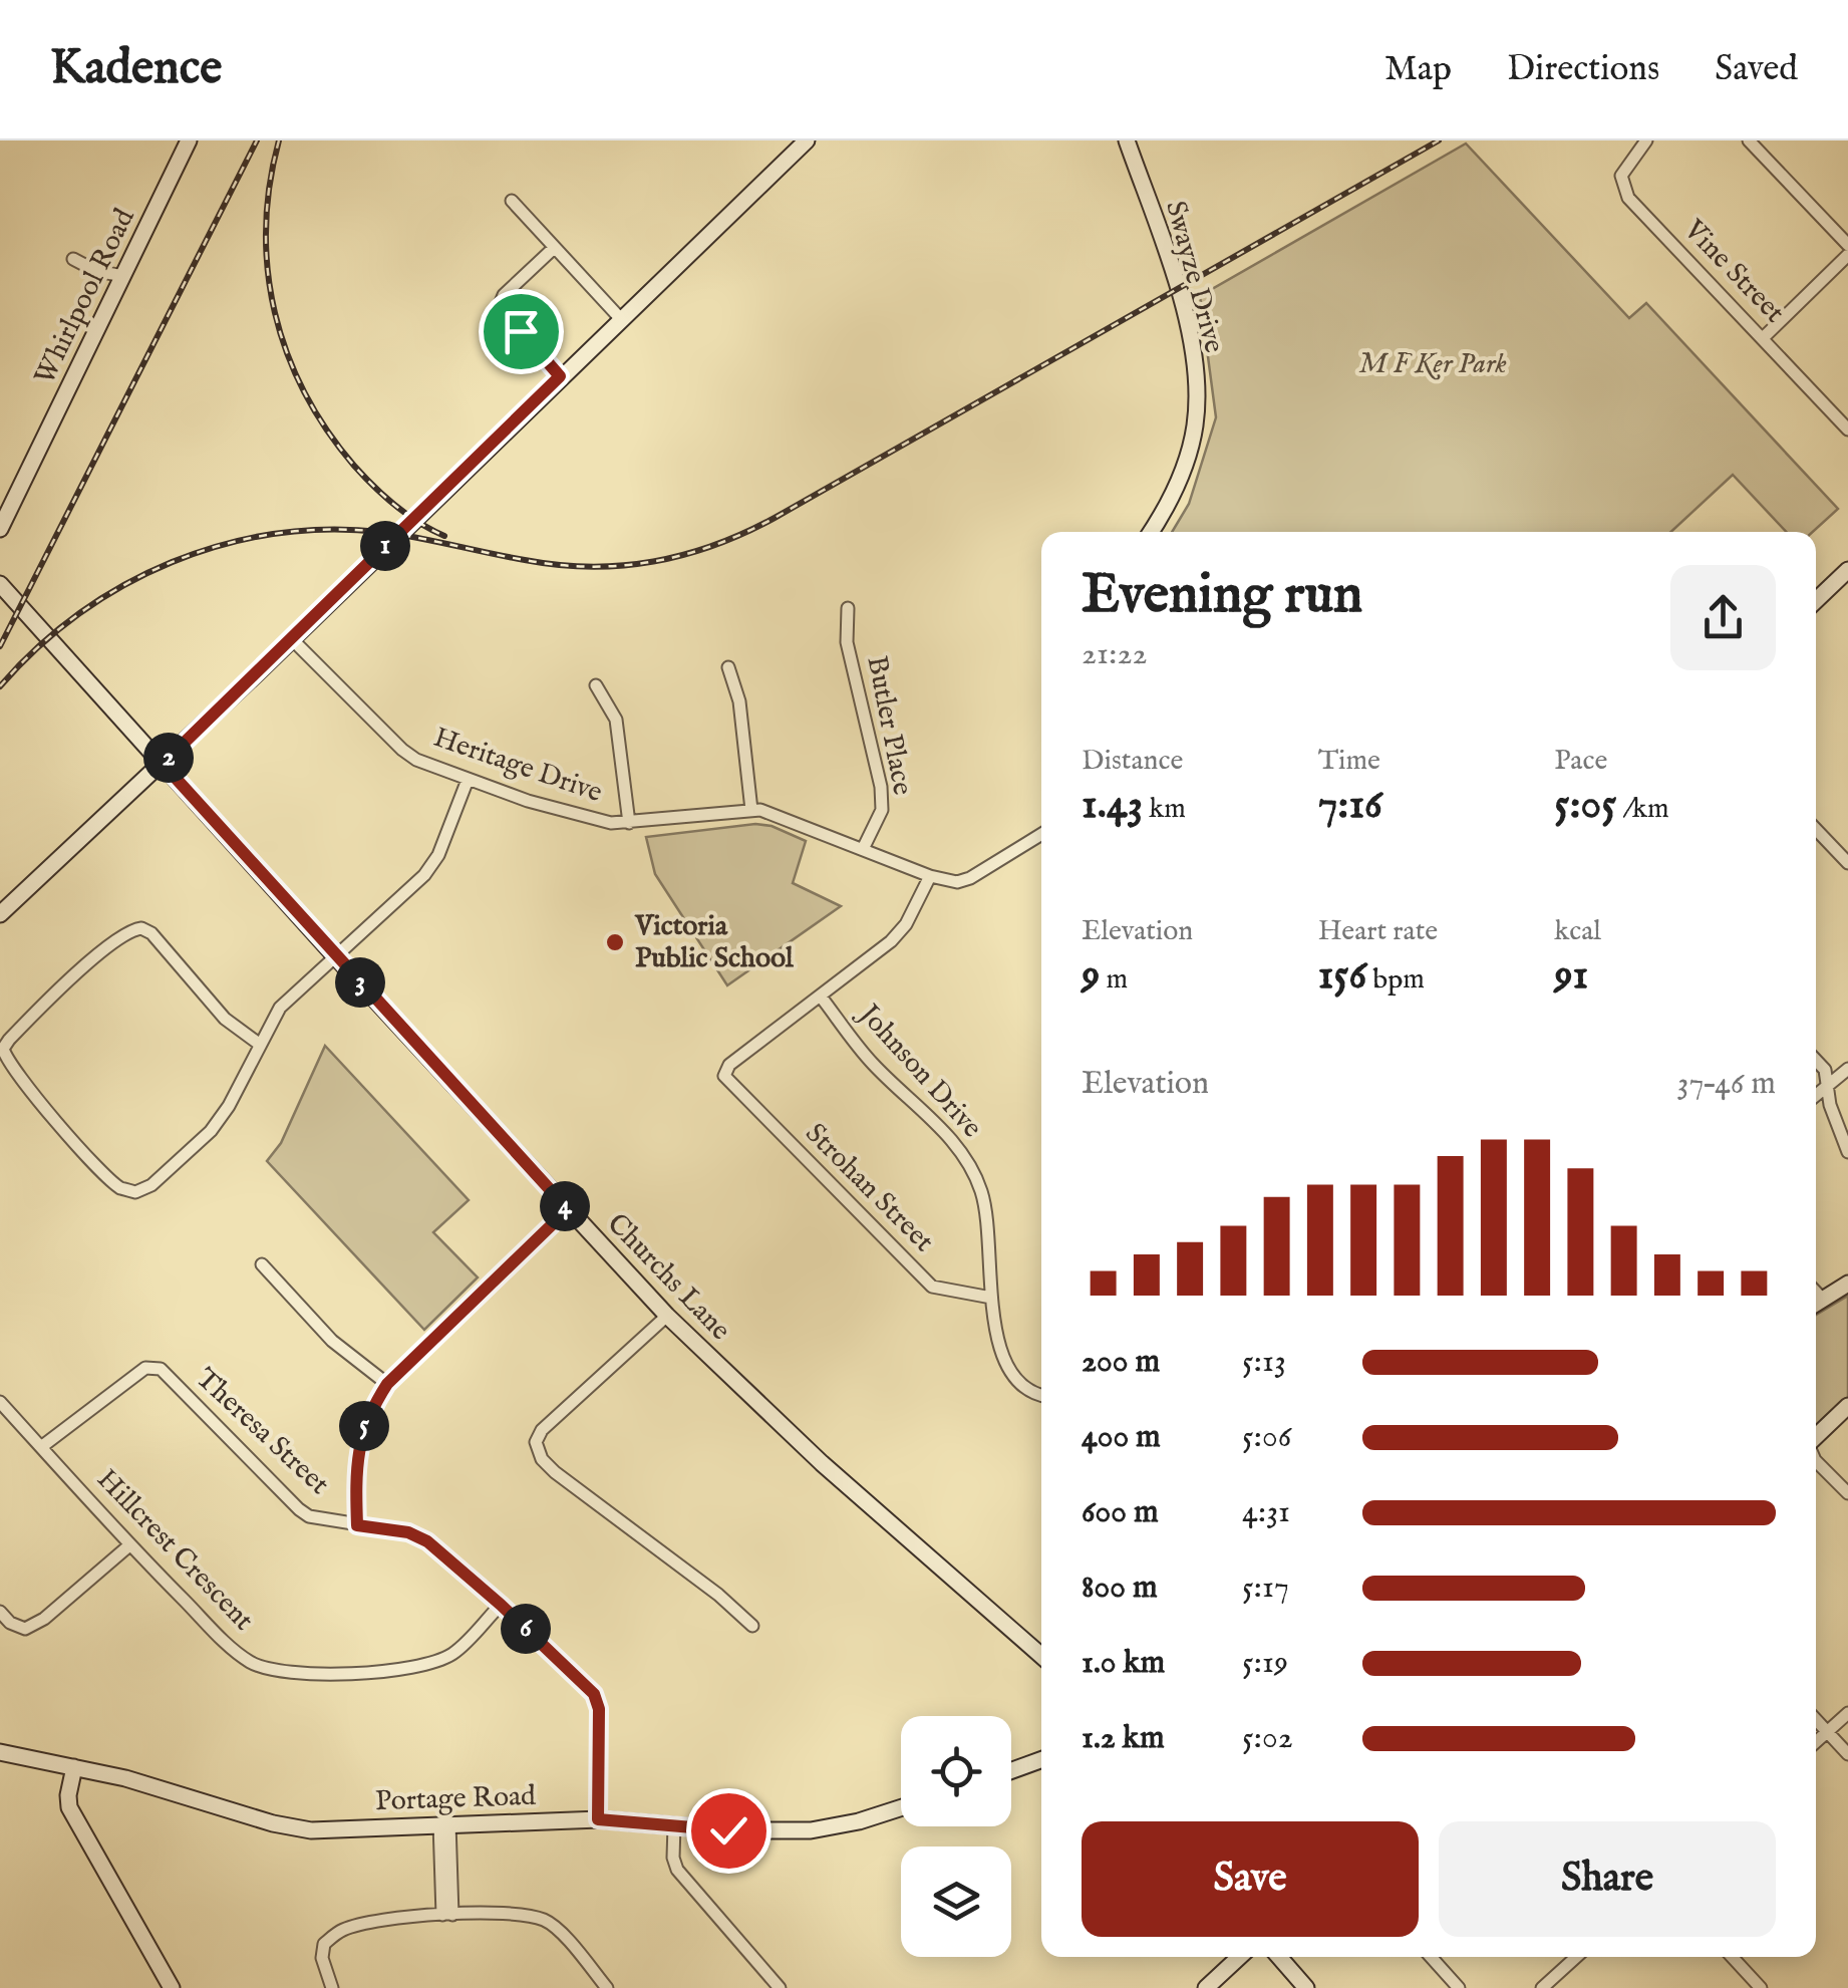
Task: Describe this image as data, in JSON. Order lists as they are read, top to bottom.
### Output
{
  "streets": {
    "street": [
      "Vine Street",
      "Swayze Drive",
      "Whirlpool Road",
      "Butler Place",
      "Heritage Drive",
      "Johnson Drive",
      "Strohan Street",
      "Churchs Lane",
      "Theresa Street",
      "Hillcrest Crescent",
      "Portage Road"
    ]
  },
  "crossings": [
    ["Butler Place", "Heritage Drive"],
    ["Johnson Drive", "Strohan Street"],
    ["Theresa Street", "Hillcrest Crescent"],
    ["Theresa Street", "Portage Road"]
  ],
  "parks": ["M F Ker Park"],
  "places": ["Victoria Public School"],
  "page": {
    "header": "Kadence",
    "nav": ["Map", "Directions", "Saved"],
    "pins": [
      "1",
      "2",
      "3",
      "4",
      "5",
      "6"
    ],
    "heading": ["Evening run", "21:22"],
    "stats": [
      ["Distance", "1.43 km"],
      ["Time", "7:16"],
      ["Pace", "5:05 /km"],
      ["Elevation", "9 m"],
      ["Heart rate", "156 bpm"],
      ["kcal", "91"]
    ],
    "chart": ["Elevation", "37–46 m"],
    "list": [
      {
        "name": "200 m",
        "note": "5:13"
      },
      {
        "name": "400 m",
        "note": "5:06"
      },
      {
        "name": "600 m",
        "note": "4:31"
      },
      {
        "name": "800 m",
        "note": "5:17"
      },
      {
        "name": "1.0 km",
        "note": "5:19"
      },
      {
        "name": "1.2 km",
        "note": "5:02"
      }
    ],
    "buttons": ["Save", "Share"]
  }
}
